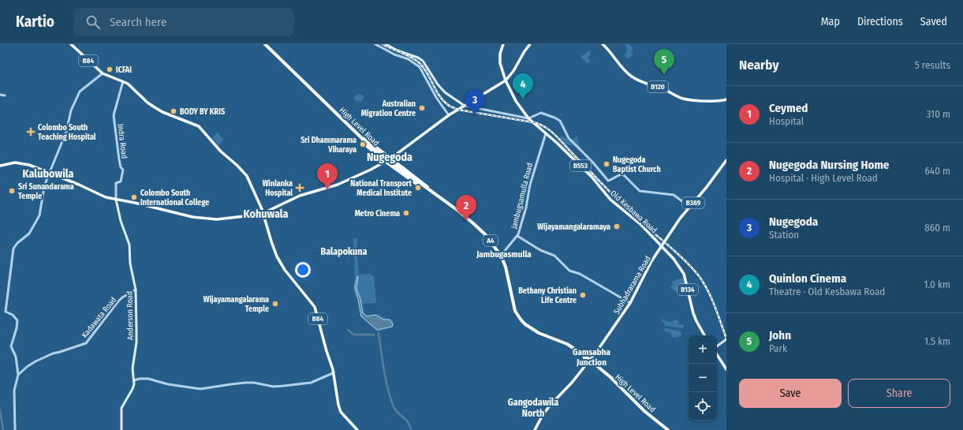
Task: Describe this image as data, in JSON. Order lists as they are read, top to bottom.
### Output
{
  "streets": {
    "highway": ["High Level Road", "A4"],
    "main road": [
      "B84",
      "B120",
      "B553",
      "B389",
      "Old Kesbawa Road",
      "Subhadrarama Road",
      "B134",
      "Anderson Road"
    ],
    "street": ["Indra Road", "Jambugsamulla Road", "Kadawata Road"]
  },
  "crossings": [
    ["B84", "Indra Road"],
    ["High Level Road", "Jambugsamulla Road"],
    ["High Level Road", "B389"],
    ["High Level Road", "A4"],
    ["High Level Road", "Subhadrarama Road"],
    ["Indra Road", "Anderson Road"],
    ["Jambugsamulla Road", "Old Kesbawa Road"],
    ["B389", "Old Kesbawa Road"],
    ["B389", "Subhadrarama Road"],
    ["Old Kesbawa Road", "Subhadrarama Road"],
    ["Anderson Road", "Kadawata Road"]
  ],
  "districts": [
    "Nugegoda",
    "Kalubowila",
    "Kohuwala",
    "Balapokuna",
    "Jambugasmulla",
    "Gamsabha Junction",
    "Gangodawila North"
  ],
  "places": {
    "other": [
      "ICFAI",
      "Australian Migration Centre",
      "BODY BY KRIS",
      "Sri Dhammarama Viharaya",
      "Nugegoda Baptist Church",
      "National Transport Medical Institute",
      "Sri Sunandarama Temple",
      "Colombo South International College",
      "Metro Cinema",
      "Wijayamangalaramaya",
      "Bethany Christian Life Centre",
      "Wijayamangalarama Temple"
    ],
    "health": ["Colombo South Teaching Hospital", "Winlanka Hospital"]
  },
  "page": {
    "header": "Kartio",
    "search": "Search here",
    "nav": ["Map", "Directions", "Saved"],
    "heading": ["Nearby", "5 results"],
    "pins": [
      "5",
      "4",
      "3",
      "1",
      "2"
    ],
    "list": [
      {
        "mark": "1",
        "name": "Ceymed",
        "note": "Hospital",
        "value": "310 m"
      },
      {
        "mark": "2",
        "name": "Nugegoda Nursing Home",
        "note": "Hospital · High Level Road",
        "value": "640 m"
      },
      {
        "mark": "3",
        "name": "Nugegoda",
        "note": "Station",
        "value": "860 m"
      },
      {
        "mark": "4",
        "name": "Quinlon Cinema",
        "note": "Theatre · Old Kesbawa Road",
        "value": "1.0 km"
      },
      {
        "mark": "5",
        "name": "John",
        "note": "Park",
        "value": "1.5 km"
      }
    ],
    "map_buttons": ["+", "−"],
    "buttons": ["Save", "Share"]
  }
}
